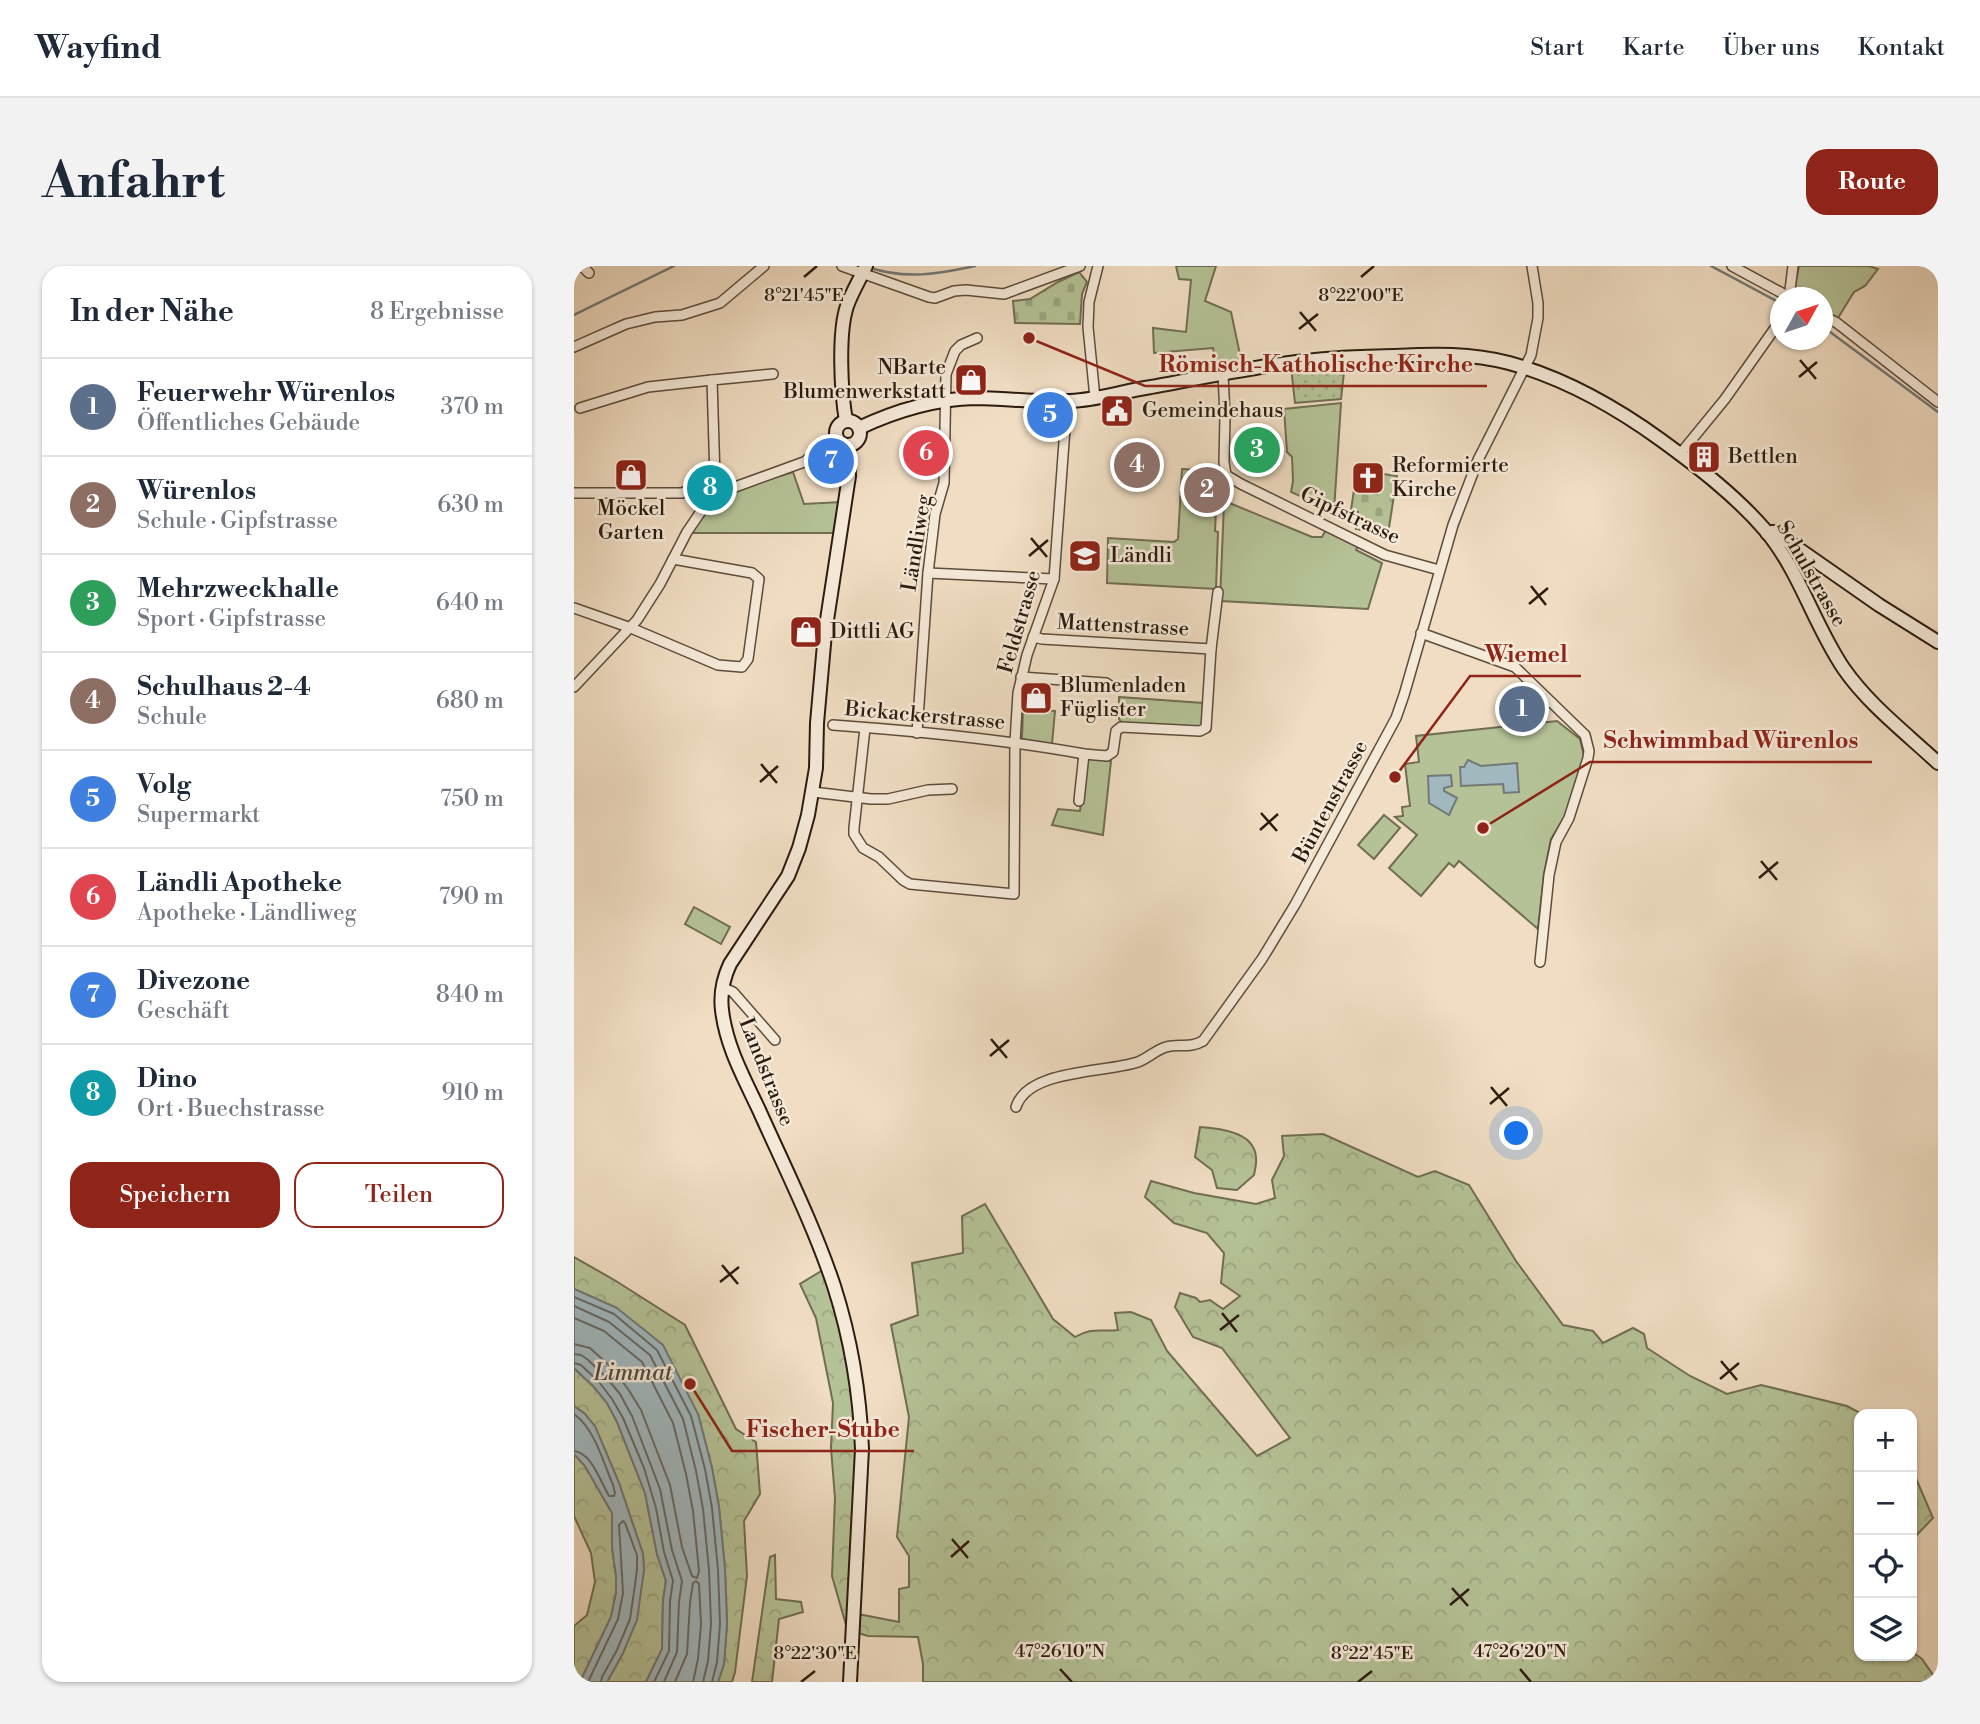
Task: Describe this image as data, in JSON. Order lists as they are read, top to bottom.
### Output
{
  "streets": {
    "main road": ["Schulstrasse", "Landstrasse"],
    "street": [
      "Gipfstrasse",
      "Ländliweg",
      "Feldstrasse",
      "Mattenstrasse",
      "Bickackerstrasse",
      "Büntenstrasse"
    ]
  },
  "crossings": [
    ["Gipfstrasse", "Schulstrasse"],
    ["Gipfstrasse", "Büntenstrasse"],
    ["Ländliweg", "Schulstrasse"],
    ["Ländliweg", "Bickackerstrasse"],
    ["Schulstrasse", "Feldstrasse"],
    ["Schulstrasse", "Büntenstrasse"],
    ["Schulstrasse", "Landstrasse"],
    ["Feldstrasse", "Mattenstrasse"],
    ["Feldstrasse", "Bickackerstrasse"],
    ["Mattenstrasse", "Bickackerstrasse"]
  ],
  "water": ["Limmat"],
  "places": {
    "other": [
      "Römisch-Katholische Kirche",
      "Wiemel",
      "Schwimmbad Würenlos",
      "Fischer-Stube"
    ],
    "shop": [
      "NBarte Blumenwerkstatt",
      "Möckel Garten",
      "Dittli AG",
      "Blumenladen Füglister"
    ],
    "public building": ["Gemeindehaus"],
    "building": ["Bettlen"],
    "church": ["Reformierte Kirche"],
    "school or university": ["Ländli"]
  },
  "north": "top right",
  "page": {
    "header": "Wayfind",
    "nav": [
      "Start",
      "Karte",
      "Über uns",
      "Kontakt"
    ],
    "buttons": [
      "Route",
      ["Speichern", "Teilen"]
    ],
    "title": "Anfahrt",
    "heading": ["In der Nähe", "8 Ergebnisse"],
    "list": [
      {
        "mark": "1",
        "name": "Feuerwehr Würenlos",
        "note": "Öffentliches Gebäude",
        "value": "370 m"
      },
      {
        "mark": "2",
        "name": "Würenlos",
        "note": "Schule · Gipfstrasse",
        "value": "630 m"
      },
      {
        "mark": "3",
        "name": "Mehrzweckhalle",
        "note": "Sport · Gipfstrasse",
        "value": "640 m"
      },
      {
        "mark": "4",
        "name": "Schulhaus 2-4",
        "note": "Schule",
        "value": "680 m"
      },
      {
        "mark": "5",
        "name": "Volg",
        "note": "Supermarkt",
        "value": "750 m"
      },
      {
        "mark": "6",
        "name": "Ländli Apotheke",
        "note": "Apotheke · Ländliweg",
        "value": "790 m"
      },
      {
        "mark": "7",
        "name": "Divezone",
        "note": "Geschäft",
        "value": "840 m"
      },
      {
        "mark": "8",
        "name": "Dino",
        "note": "Ort · Buechstrasse",
        "value": "910 m"
      }
    ],
    "pins": [
      "5",
      "3",
      "6",
      "7",
      "4",
      "8",
      "2",
      "1"
    ],
    "map_buttons": ["+", "−"]
  },
  "coordinates": [
    "8°21'45\"E",
    "8°22'00\"E",
    "47°26'10\"N",
    "47°26'20\"N",
    "8°22'30\"E",
    "8°22'45\"E"
  ]
}
